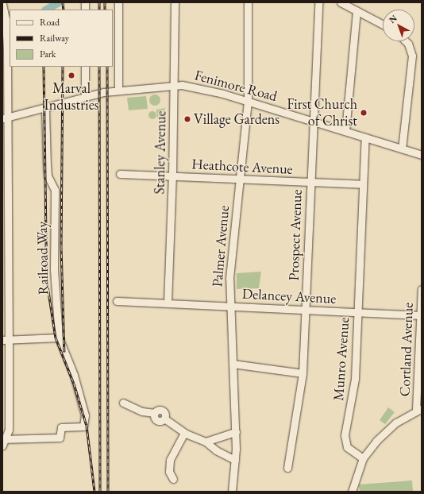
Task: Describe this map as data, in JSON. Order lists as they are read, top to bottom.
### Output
{
  "streets": {
    "street": [
      "Fenimore Road",
      "Stanley Avenue",
      "Heathcote Avenue",
      "Prospect Avenue",
      "Palmer Avenue",
      "Railroad Way",
      "Delancey Avenue",
      "Cortland Avenue",
      "Munro Avenue"
    ]
  },
  "crossings": [
    ["Fenimore Road", "Stanley Avenue"],
    ["Fenimore Road", "Prospect Avenue"],
    ["Fenimore Road", "Palmer Avenue"],
    ["Fenimore Road", "Railroad Way"],
    ["Fenimore Road", "Munro Avenue"],
    ["Stanley Avenue", "Heathcote Avenue"],
    ["Stanley Avenue", "Delancey Avenue"],
    ["Heathcote Avenue", "Prospect Avenue"],
    ["Heathcote Avenue", "Palmer Avenue"],
    ["Heathcote Avenue", "Munro Avenue"],
    ["Prospect Avenue", "Delancey Avenue"],
    ["Palmer Avenue", "Delancey Avenue"],
    ["Delancey Avenue", "Cortland Avenue"],
    ["Delancey Avenue", "Munro Avenue"]
  ],
  "places": ["Marval Industries", "First Church of Christ", "Village Gardens"],
  "legend": ["Road", "Railway", "Park"],
  "north": "top left"
}
